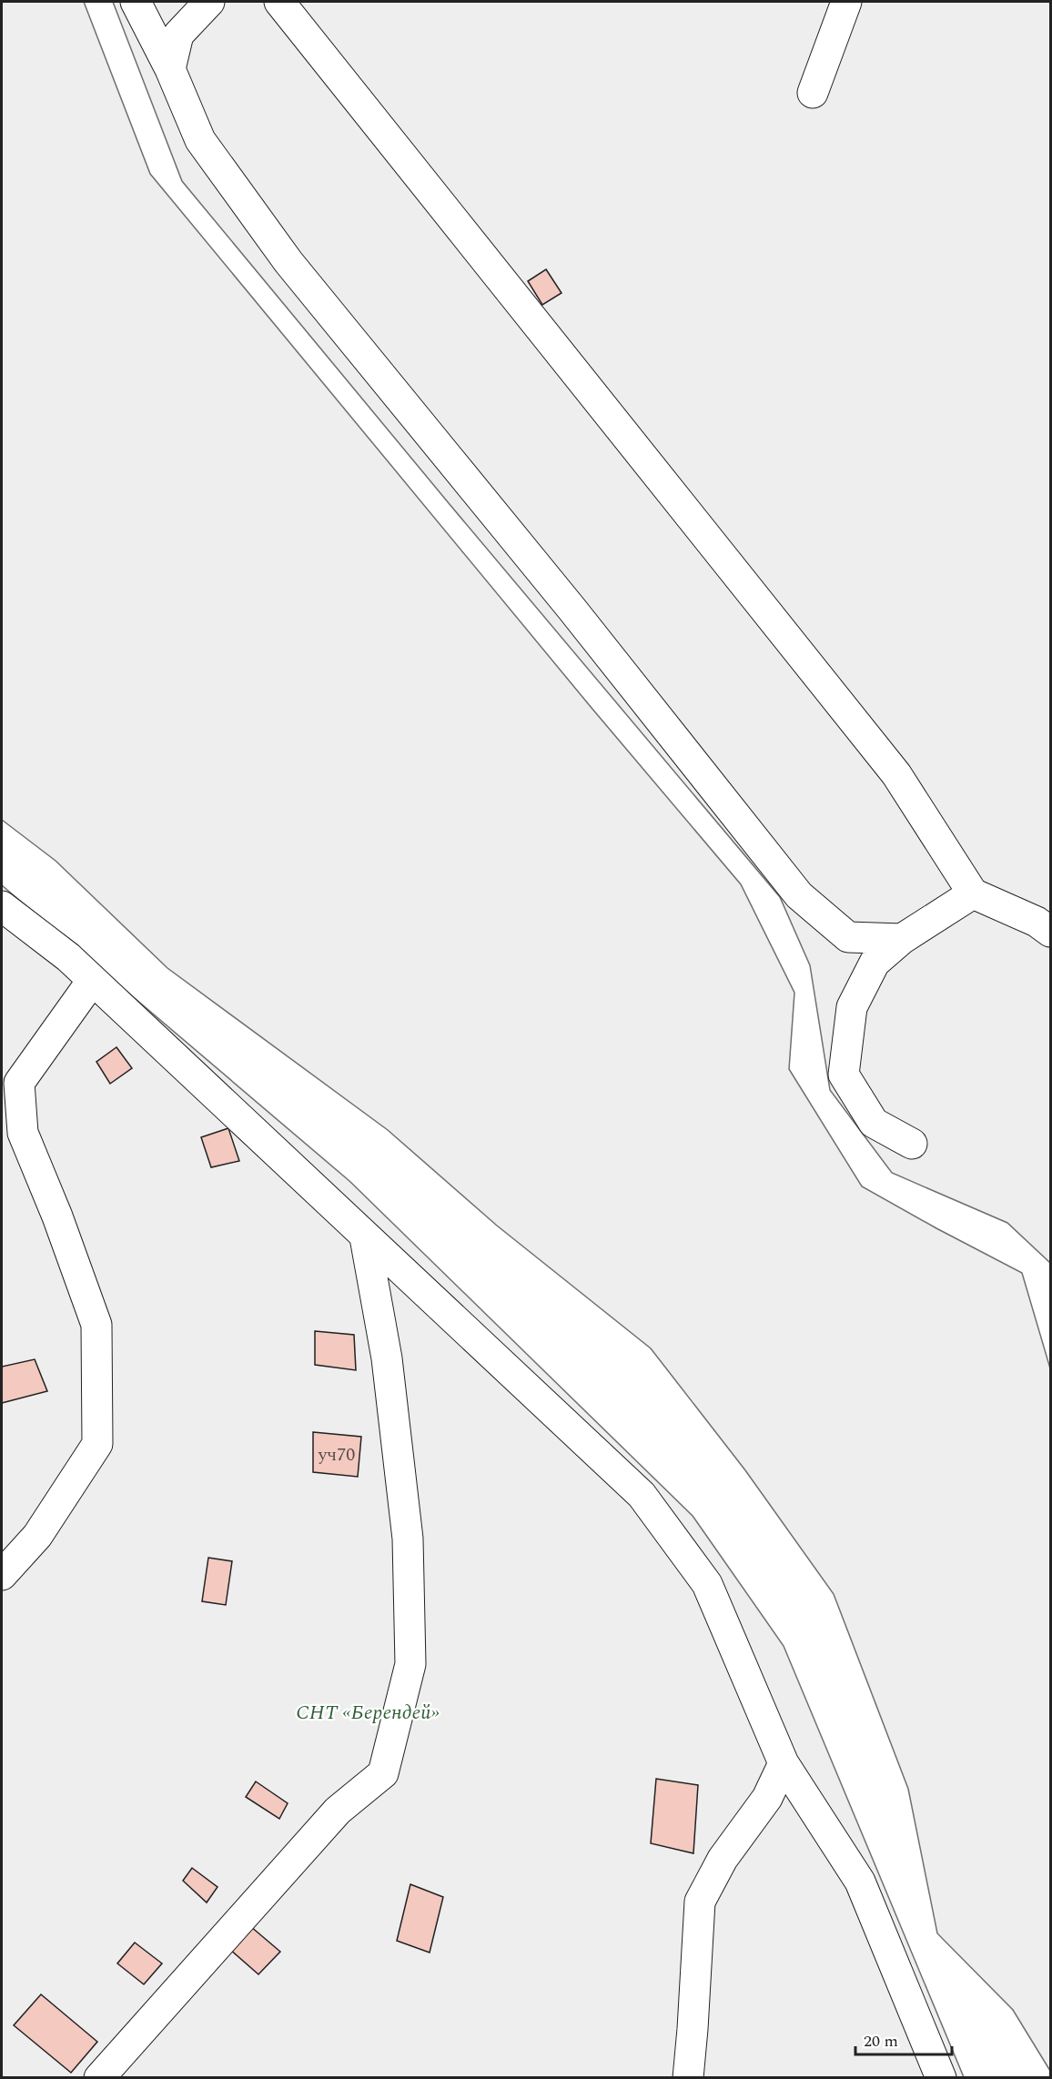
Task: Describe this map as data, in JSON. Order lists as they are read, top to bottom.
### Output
{
  "parks": ["СНТ «Берендей»"],
  "house_numbers": ["уч70"],
  "scale_bar": "20 m"
}
